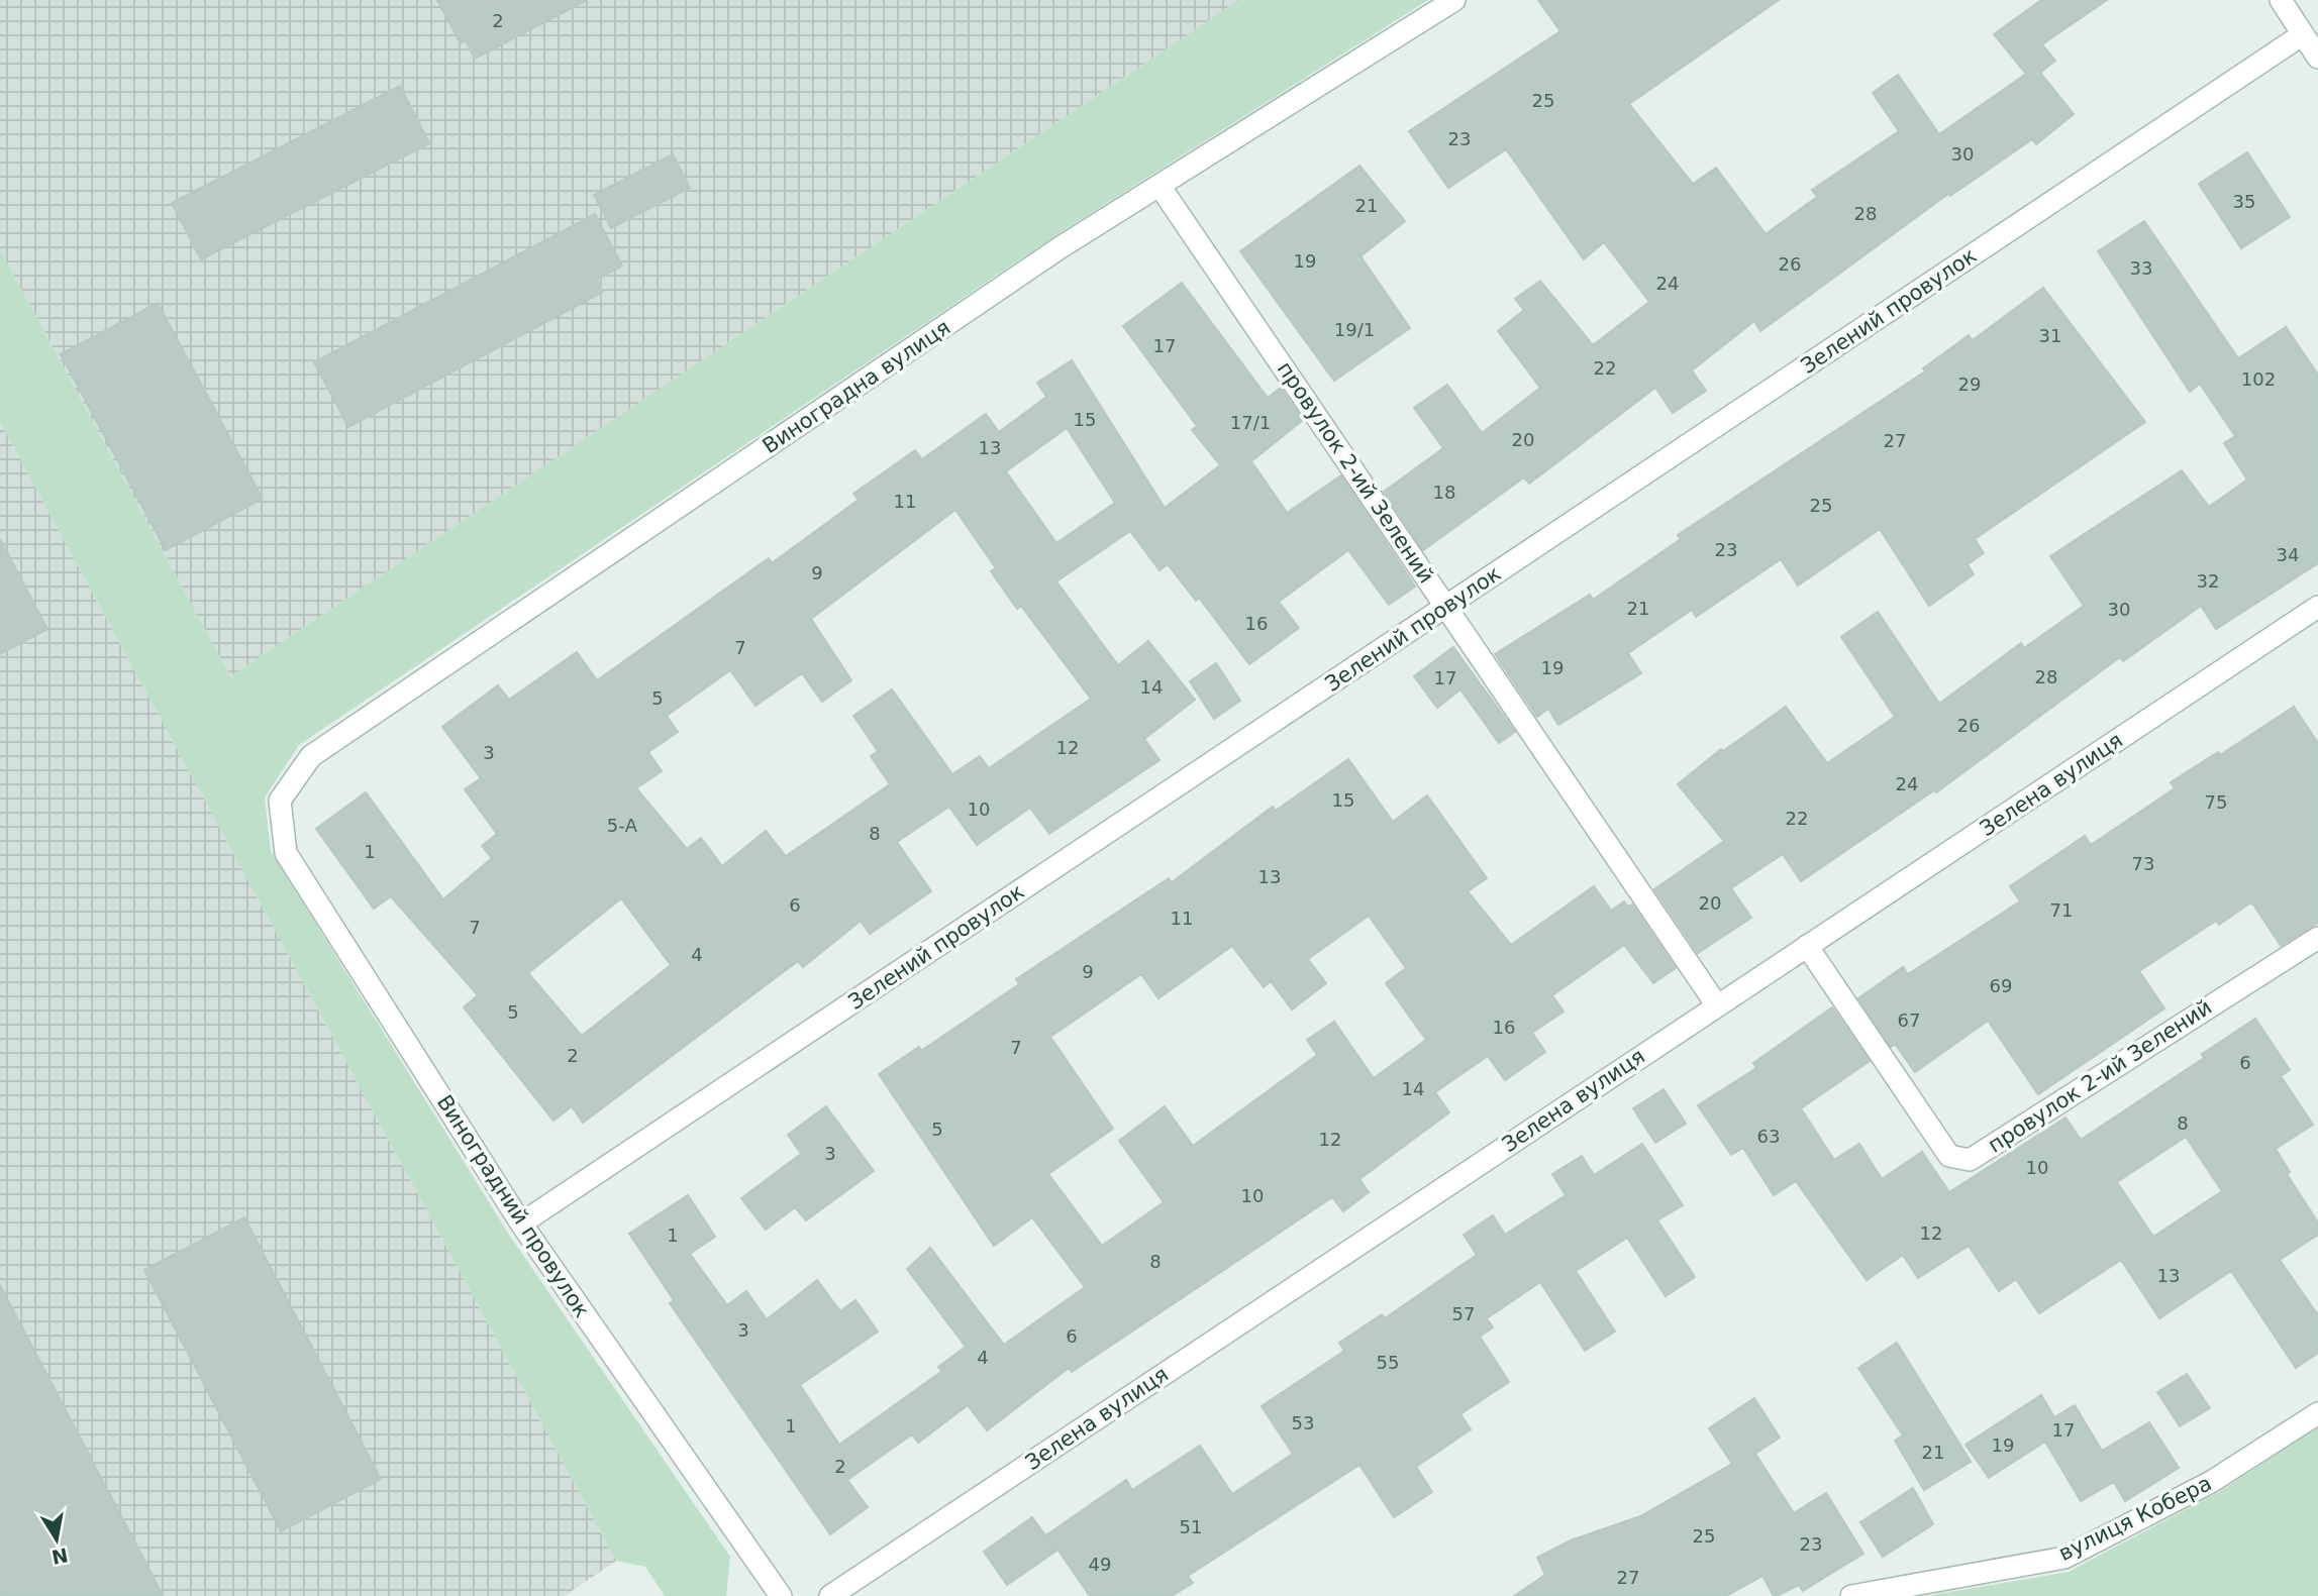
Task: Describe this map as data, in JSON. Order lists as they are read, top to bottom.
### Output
{
  "streets": {
    "street": [
      "Зелений провулок",
      "Виноградна вулиця",
      "провулок 2-ий Зелений",
      "Зелена вулиця",
      "Виноградний провулок",
      "вулиця Кобера"
    ]
  },
  "crossings": [
    ["Зелений провулок", "провулок 2-ий Зелений"],
    ["Зелений провулок", "Виноградний провулок"],
    ["Виноградна вулиця", "провулок 2-ий Зелений"],
    ["Виноградна вулиця", "Виноградний провулок"],
    ["провулок 2-ий Зелений", "Зелена вулиця"]
  ],
  "house_numbers": [
    "2",
    "25",
    "23",
    "30",
    "35",
    "21",
    "28",
    "19",
    "26",
    "33",
    "24",
    "19/1",
    "31",
    "17",
    "22",
    "102",
    "29",
    "15",
    "17/1",
    "20",
    "27",
    "13",
    "18",
    "11",
    "25",
    "23",
    "34",
    "9",
    "32",
    "21",
    "30",
    "16",
    "7",
    "19",
    "28",
    "17",
    "14",
    "5",
    "26",
    "12",
    "3",
    "24",
    "15",
    "75",
    "10",
    "22",
    "5-А",
    "8",
    "1",
    "73",
    "13",
    "20",
    "6",
    "71",
    "11",
    "7",
    "4",
    "9",
    "69",
    "5",
    "67",
    "16",
    "7",
    "2",
    "6",
    "14",
    "8",
    "5",
    "63",
    "12",
    "3",
    "10",
    "10",
    "12",
    "1",
    "8",
    "13",
    "57",
    "3",
    "6",
    "4",
    "55",
    "53",
    "1",
    "17",
    "19",
    "21",
    "2",
    "51",
    "25",
    "23",
    "49",
    "27"
  ],
  "north": "bottom"
}
